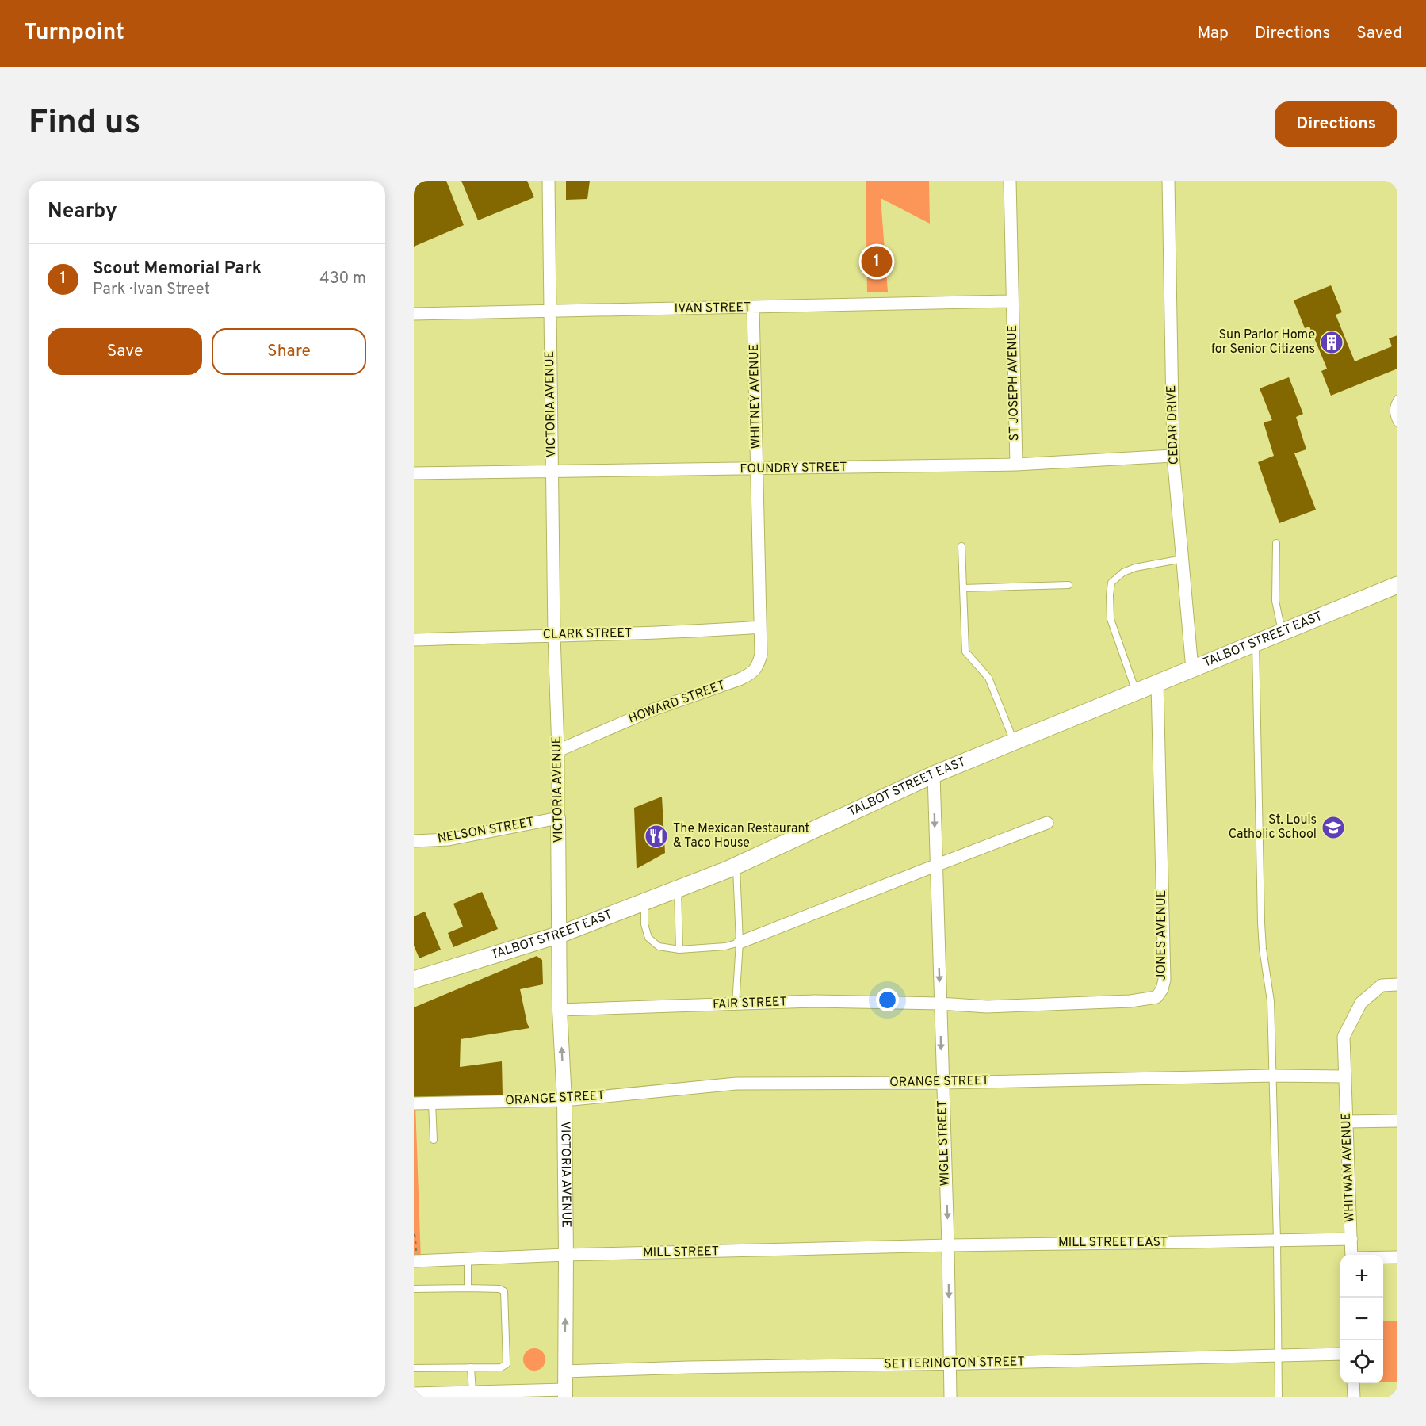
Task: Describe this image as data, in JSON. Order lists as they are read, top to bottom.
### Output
{
  "streets": {
    "main road": ["TALBOT STREET EAST"],
    "street": [
      "IVAN STREET",
      "ST JOSEPH AVENUE",
      "WHITNEY AVENUE",
      "VICTORIA AVENUE",
      "CEDAR DRIVE",
      "FOUNDRY STREET",
      "CLARK STREET",
      "HOWARD STREET",
      "NELSON STREET",
      "JONES AVENUE",
      "FAIR STREET",
      "ORANGE STREET",
      "WIGLE STREET",
      "WHITWAM AVENUE",
      "MILL STREET EAST",
      "MILL STREET",
      "SETTERINGTON STREET"
    ]
  },
  "crossings": [
    ["IVAN STREET", "ST JOSEPH AVENUE"],
    ["IVAN STREET", "WHITNEY AVENUE"],
    ["IVAN STREET", "VICTORIA AVENUE"],
    ["ST JOSEPH AVENUE", "FOUNDRY STREET"],
    ["WHITNEY AVENUE", "FOUNDRY STREET"],
    ["WHITNEY AVENUE", "CLARK STREET"],
    ["WHITNEY AVENUE", "HOWARD STREET"],
    ["VICTORIA AVENUE", "FOUNDRY STREET"],
    ["VICTORIA AVENUE", "CLARK STREET"],
    ["VICTORIA AVENUE", "TALBOT STREET EAST"],
    ["VICTORIA AVENUE", "HOWARD STREET"],
    ["VICTORIA AVENUE", "NELSON STREET"],
    ["VICTORIA AVENUE", "FAIR STREET"],
    ["VICTORIA AVENUE", "ORANGE STREET"],
    ["VICTORIA AVENUE", "MILL STREET"],
    ["VICTORIA AVENUE", "SETTERINGTON STREET"],
    ["CEDAR DRIVE", "FOUNDRY STREET"],
    ["CEDAR DRIVE", "TALBOT STREET EAST"],
    ["CLARK STREET", "HOWARD STREET"],
    ["TALBOT STREET EAST", "JONES AVENUE"],
    ["TALBOT STREET EAST", "WIGLE STREET"],
    ["JONES AVENUE", "FAIR STREET"],
    ["JONES AVENUE", "WIGLE STREET"],
    ["FAIR STREET", "WIGLE STREET"],
    ["ORANGE STREET", "WIGLE STREET"],
    ["ORANGE STREET", "WHITWAM AVENUE"],
    ["WIGLE STREET", "MILL STREET EAST"],
    ["WIGLE STREET", "MILL STREET"],
    ["WIGLE STREET", "SETTERINGTON STREET"],
    ["MILL STREET EAST", "MILL STREET"]
  ],
  "one_way": ["WIGLE STREET"],
  "places": {
    "building": ["Sun Parlor Home for Senior Citizens"],
    "school or university": ["St. Louis Catholic School"],
    "restaurant": ["The Mexican Restaurant & Taco House"]
  },
  "page": {
    "header": "Turnpoint",
    "nav": ["Map", "Directions", "Saved"],
    "buttons": [
      "Directions",
      ["Save", "Share"]
    ],
    "title": "Find us",
    "heading": "Nearby",
    "list": [
      {
        "mark": "1",
        "name": "Scout Memorial Park",
        "note": "Park · Ivan Street",
        "value": "430 m"
      }
    ],
    "pins": "1",
    "map_buttons": ["+", "−"]
  }
}
